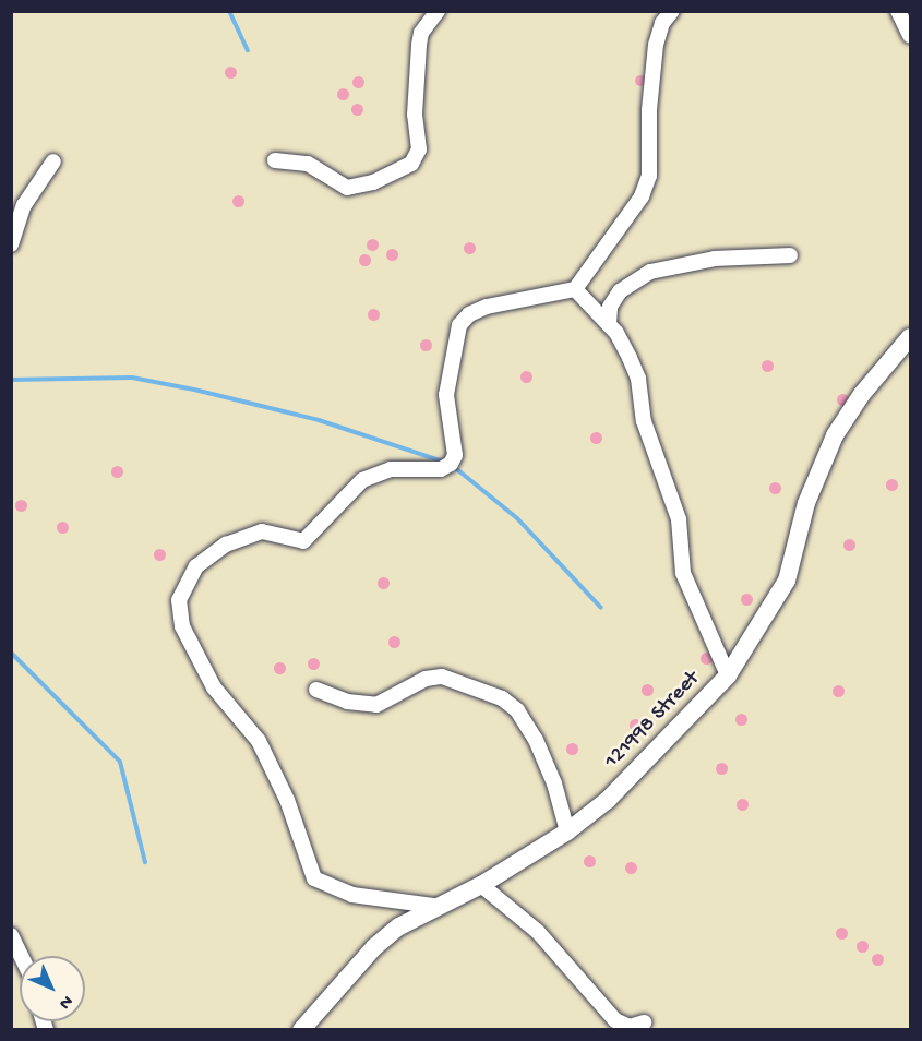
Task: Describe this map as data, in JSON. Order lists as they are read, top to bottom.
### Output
{
  "streets": {
    "street": ["121998 Street"]
  },
  "north": "bottom right"
}
